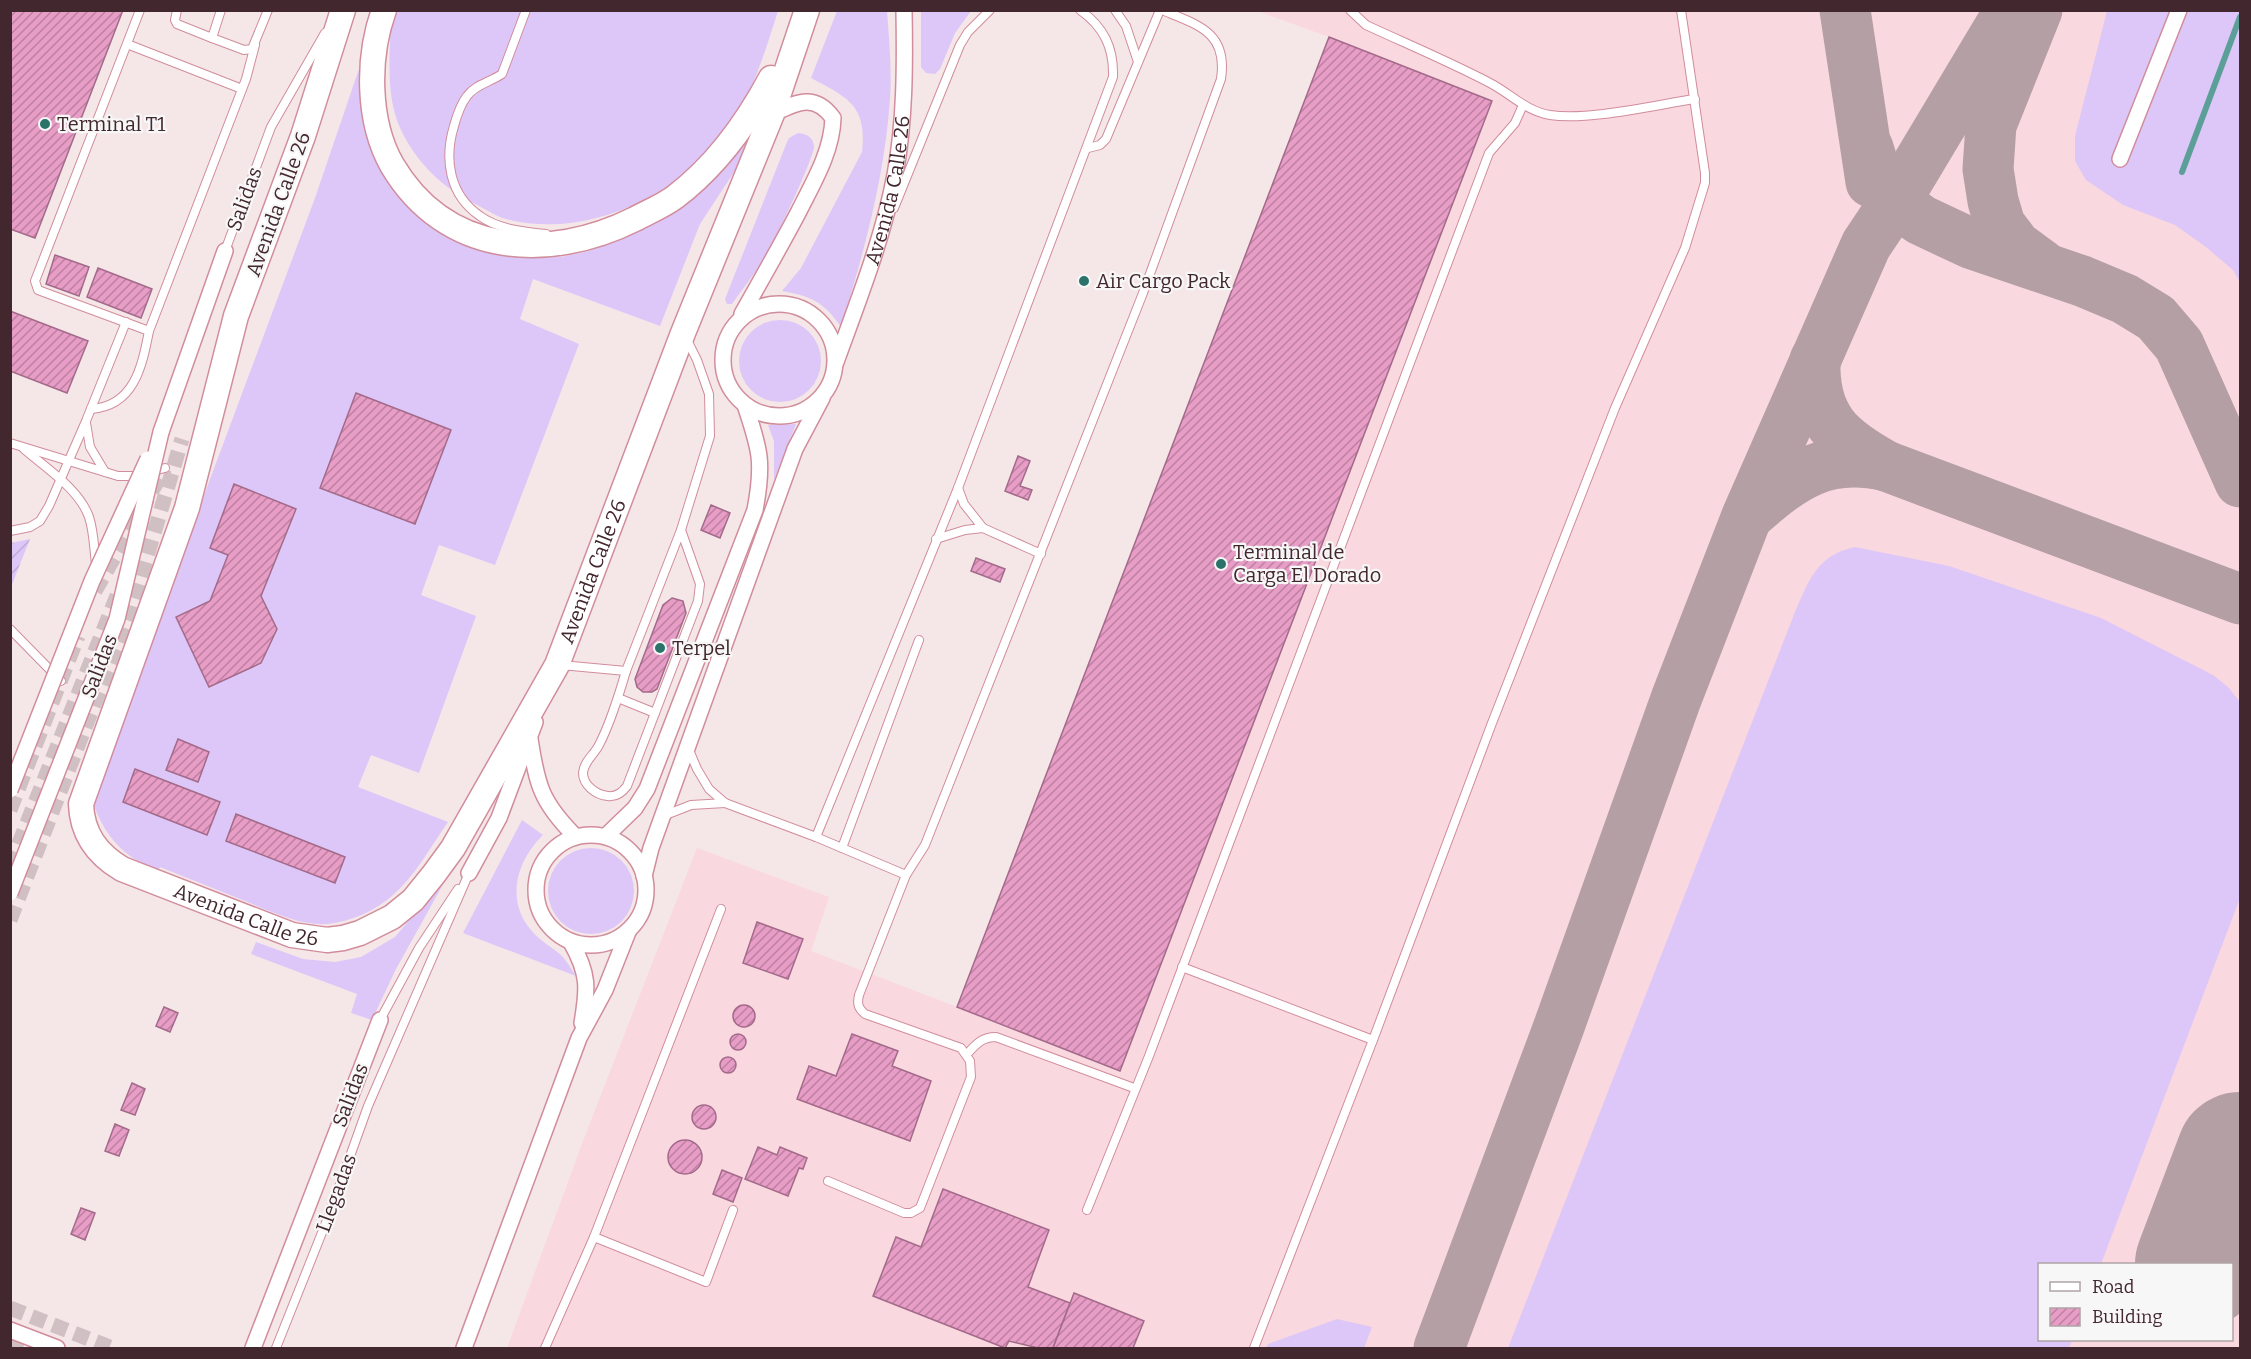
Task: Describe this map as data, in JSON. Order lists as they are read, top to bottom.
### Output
{
  "streets": {
    "main road": ["Avenida Calle 26"],
    "street": ["Salidas"],
    "lane": ["Llegadas"]
  },
  "crossings": [
    ["Salidas", "Llegadas"]
  ],
  "places": [
    "Terminal T1",
    "Air Cargo Pack",
    "Terminal de Carga El Dorado",
    "Terpel"
  ],
  "legend": ["Road", "Building"]
}
